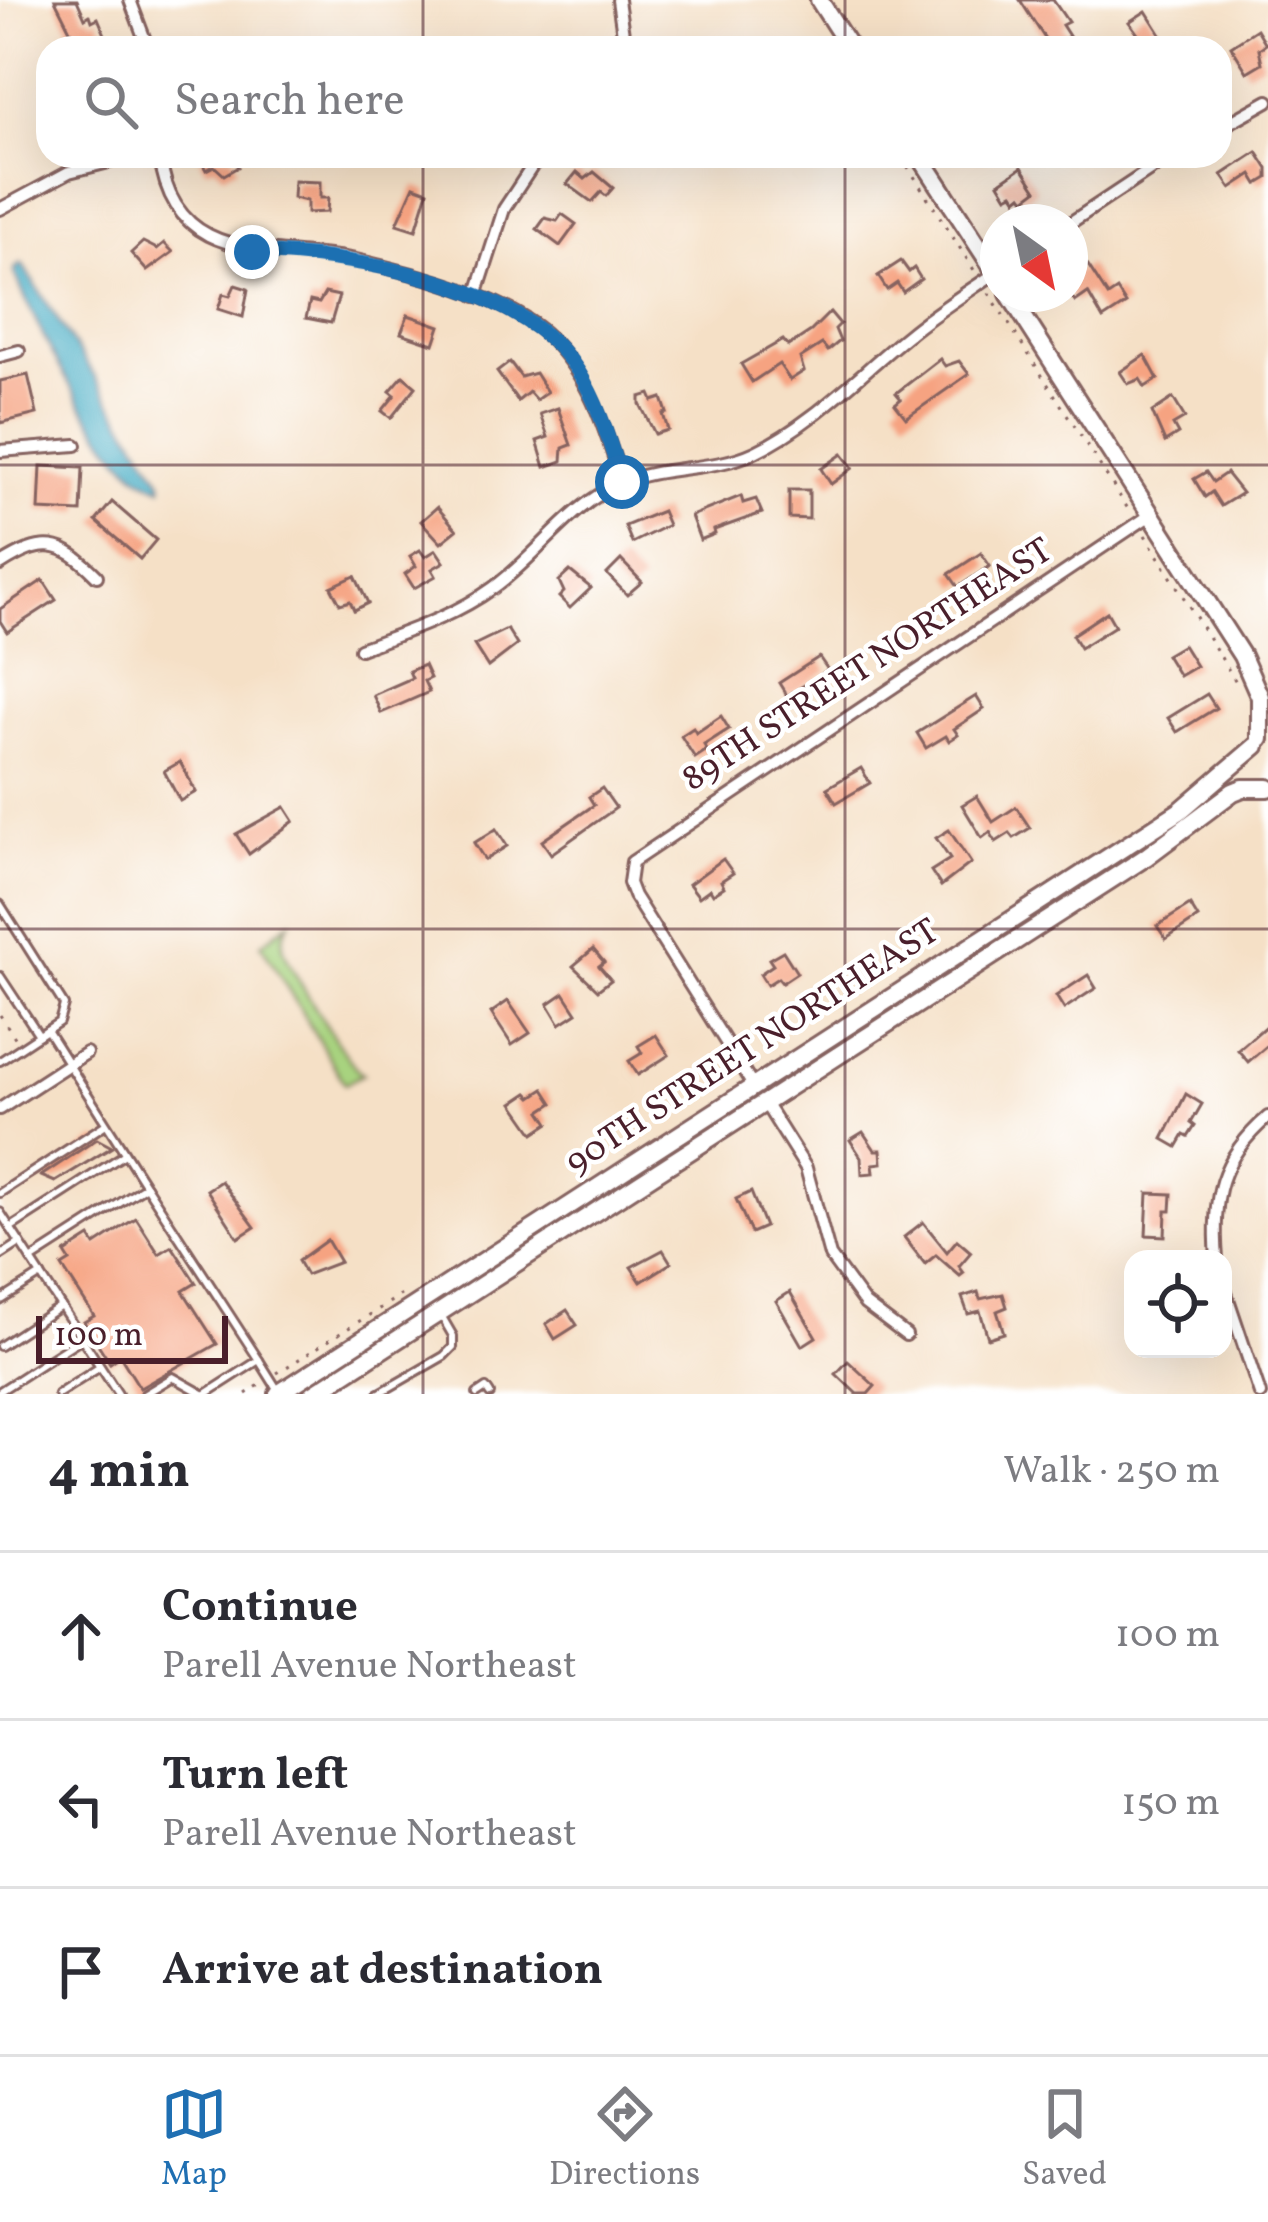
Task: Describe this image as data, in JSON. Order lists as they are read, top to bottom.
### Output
{
  "streets": {
    "main road": ["90TH STREET NORTHEAST"],
    "street": ["89TH STREET NORTHEAST"]
  },
  "crossings": [
    ["89TH STREET NORTHEAST", "90TH STREET NORTHEAST"]
  ],
  "scale_bar": "100 m",
  "north": "bottom right",
  "page": {
    "search": "Search here",
    "scale": "100 m",
    "heading": ["4 min", "Walk · 250 m"],
    "list": [
      ["Continue", "Parell Avenue Northeast", "100 m"],
      ["Turn left", "Parell Avenue Northeast", "150 m"],
      "Arrive at destination"
    ],
    "nav": ["Map", "Directions", "Saved"]
  }
}
